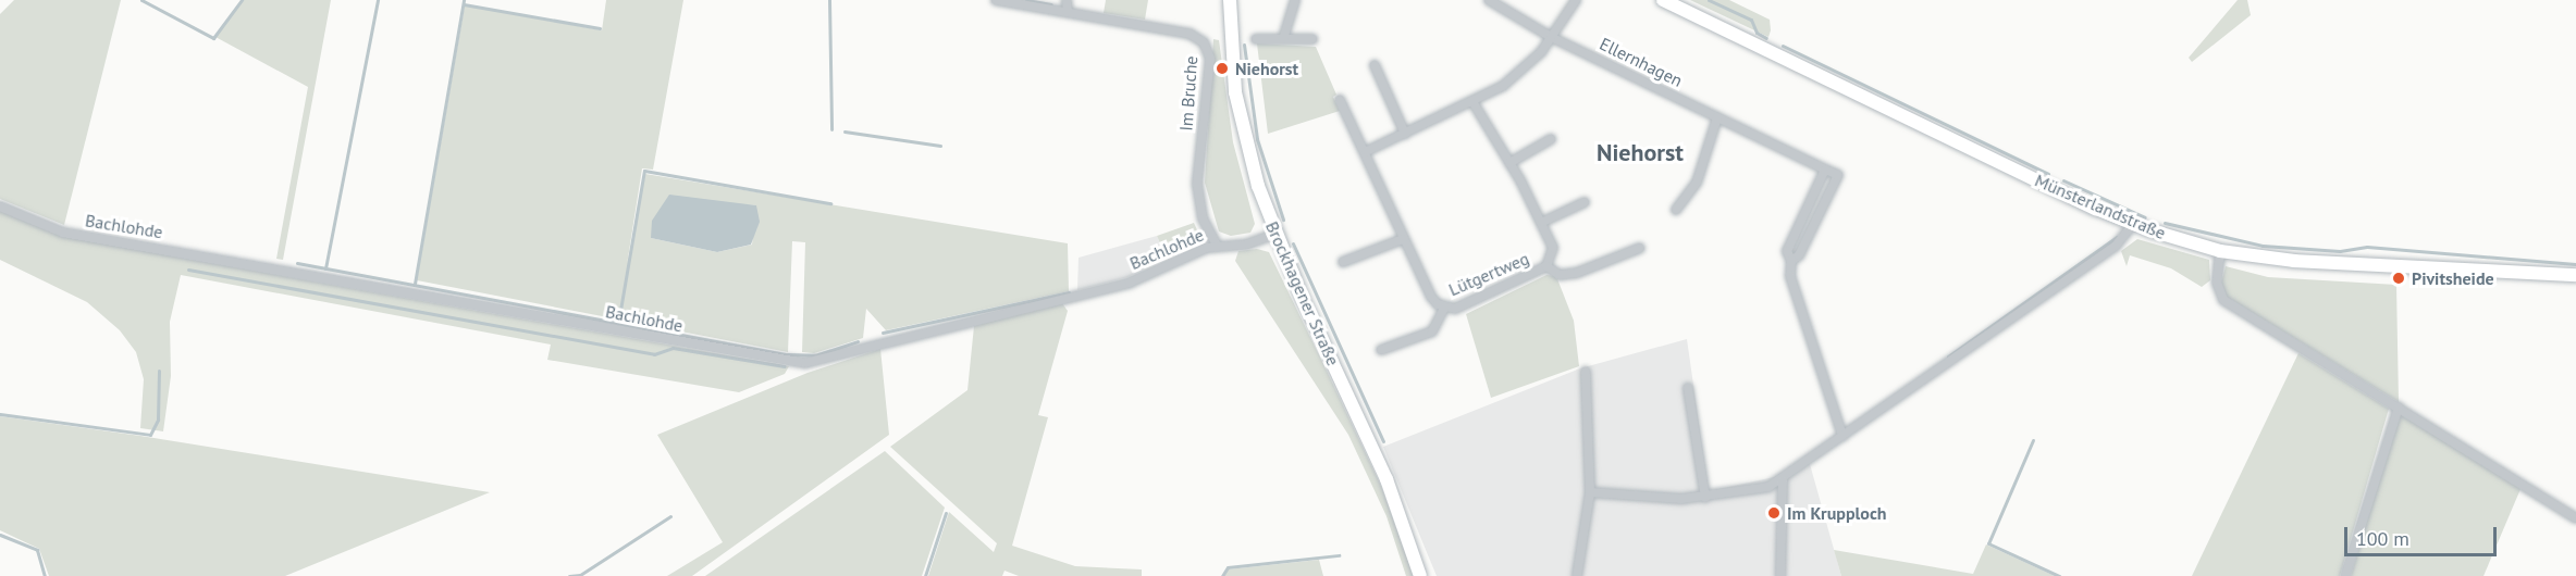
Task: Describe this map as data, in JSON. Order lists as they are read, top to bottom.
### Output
{
  "streets": {
    "main road": ["Münsterlandstraße", "Brockhagener Straße"],
    "street": [
      "Ellernhagen",
      "Im Bruche",
      "Bachlohde",
      "Lütgertweg"
    ]
  },
  "crossings": [
    ["Im Bruche", "Bachlohde"],
    ["Bachlohde", "Brockhagener Straße"]
  ],
  "districts": ["Niehorst"],
  "places": ["Niehorst", "Pivitsheide", "Im Krupploch"],
  "scale_bar": "100 m"
}
